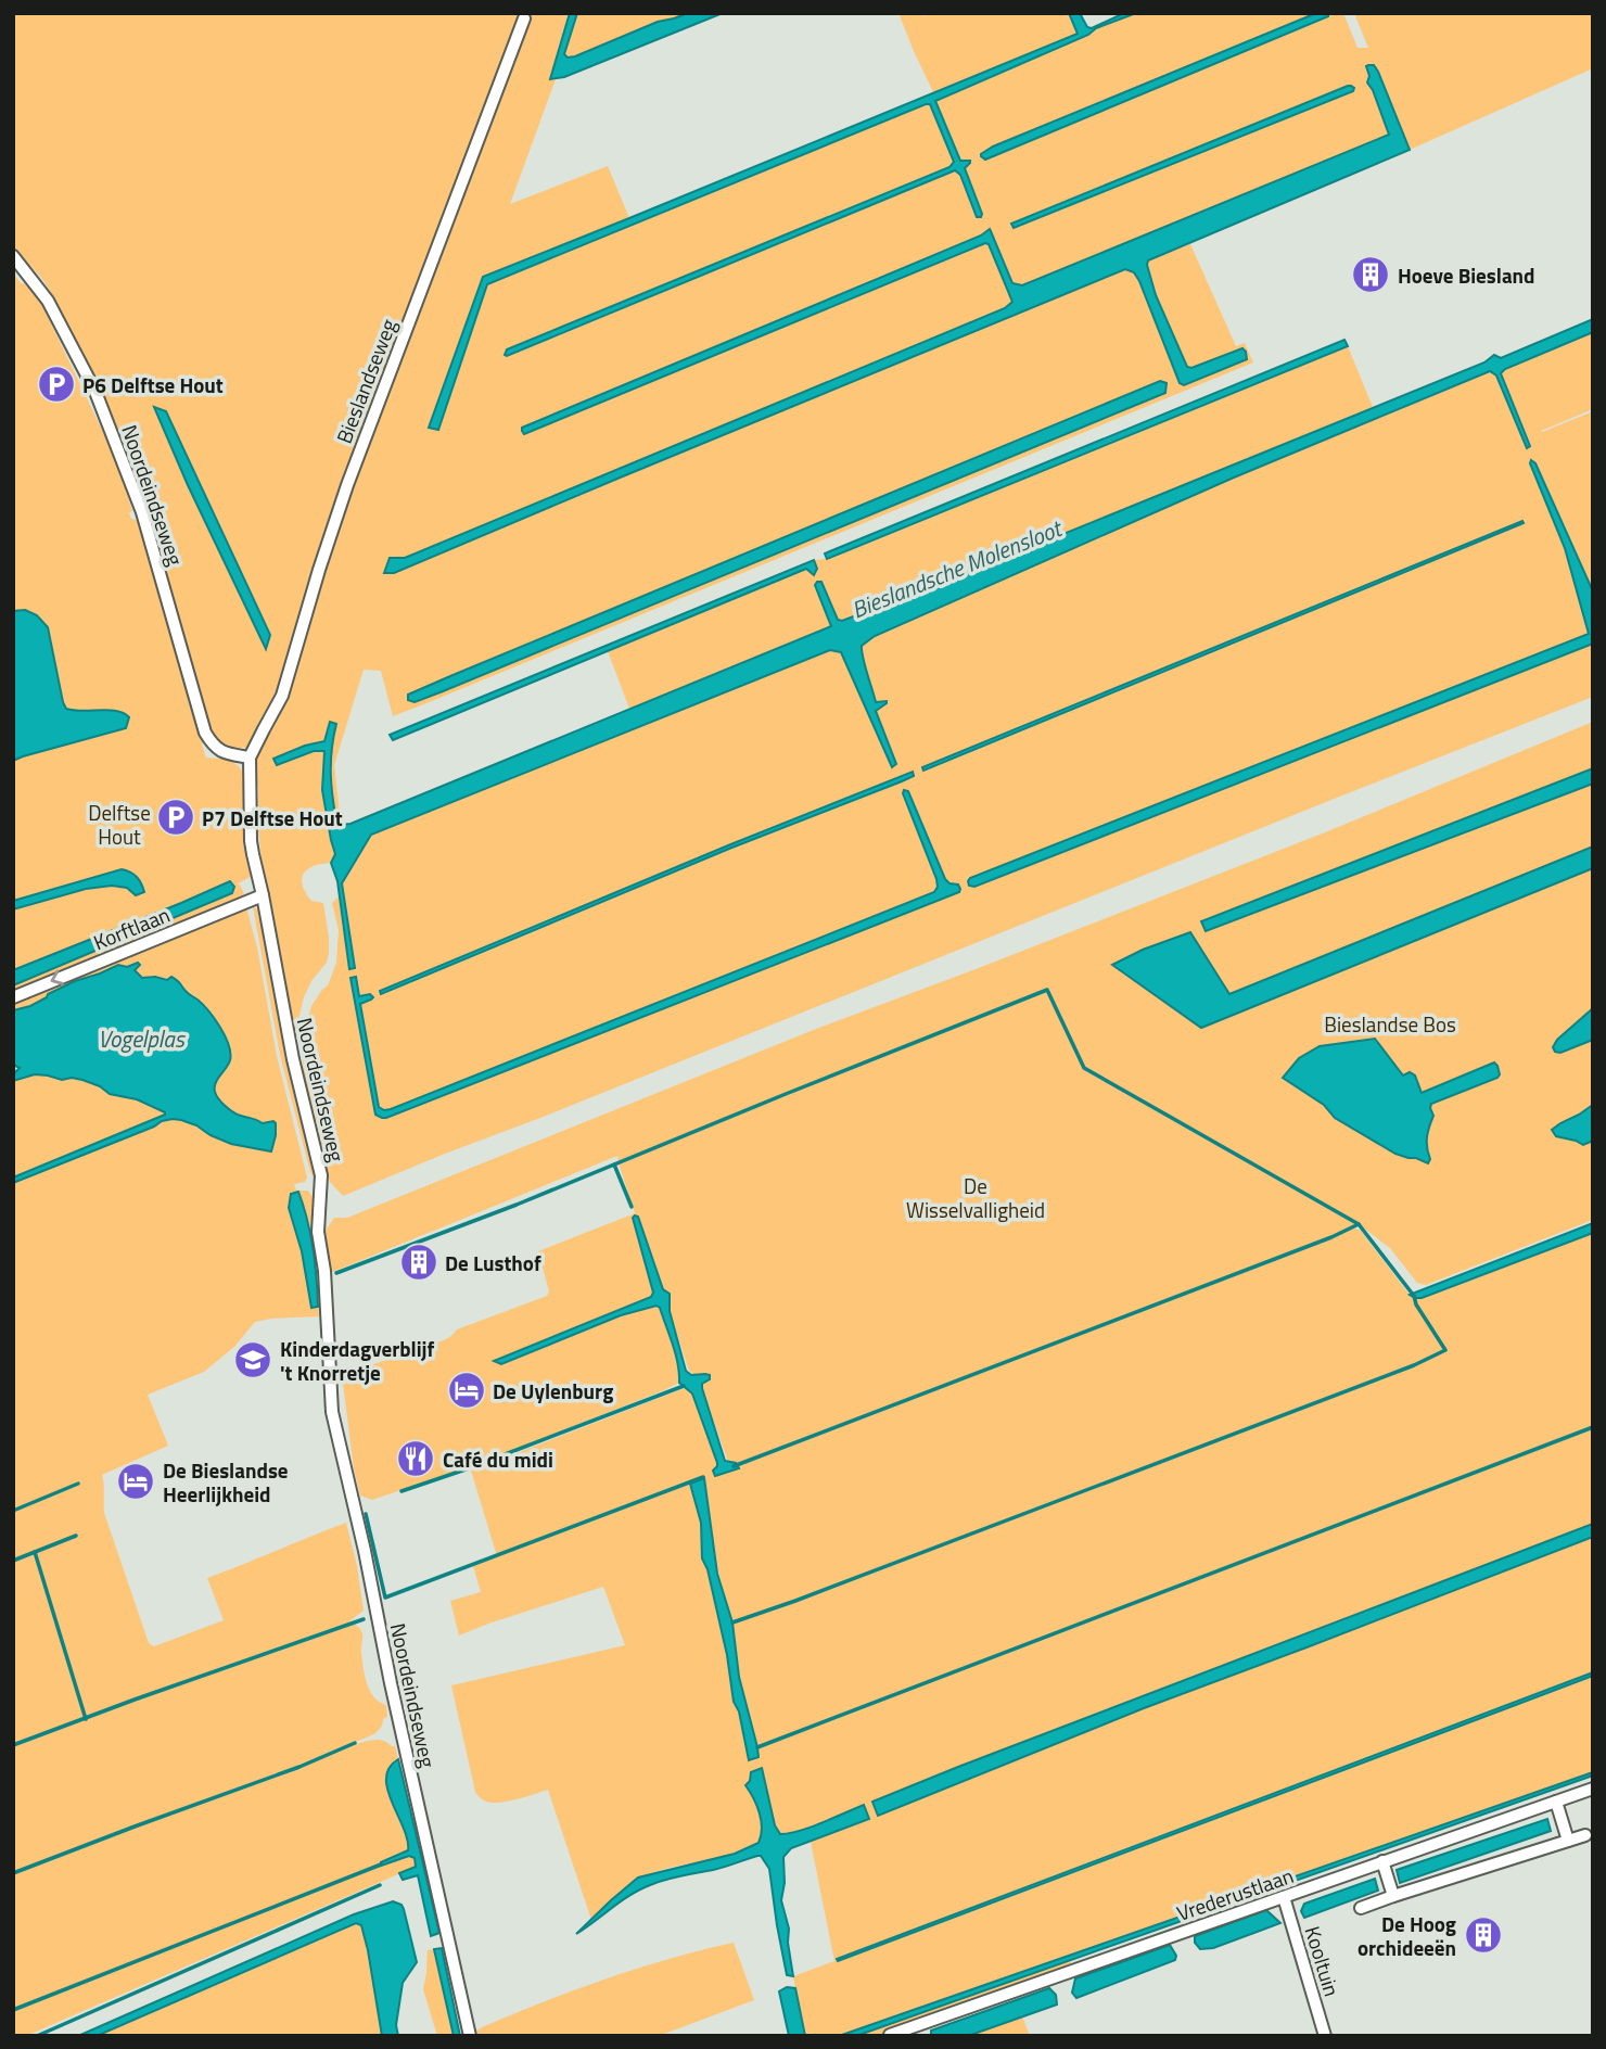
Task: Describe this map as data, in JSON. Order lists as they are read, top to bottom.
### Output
{
  "streets": {
    "street": [
      "Bieslandseweg",
      "Noordeindseweg",
      "Korftlaan",
      "Vrederustlaan",
      "Kooltuin"
    ]
  },
  "crossings": [
    ["Bieslandseweg", "Noordeindseweg"],
    ["Noordeindseweg", "Korftlaan"],
    ["Vrederustlaan", "Kooltuin"]
  ],
  "one_way": ["Korftlaan"],
  "water": ["Bieslandsche Molensloot", "Vogelplas"],
  "parks": ["Delftse Hout", "Bieslandse Bos", "De Wisselvalligheid"],
  "places": {
    "building": ["Hoeve Biesland", "De Lusthof", "De Hoog orchideeën"],
    "parking": ["P6 Delftse Hout", "P7 Delftse Hout"],
    "school or university": ["Kinderdagverblijf 't Knorretje"],
    "hotel": ["De Uylenburg", "De Bieslandse Heerlijkheid"],
    "restaurant": ["Café du midi"]
  }
}
